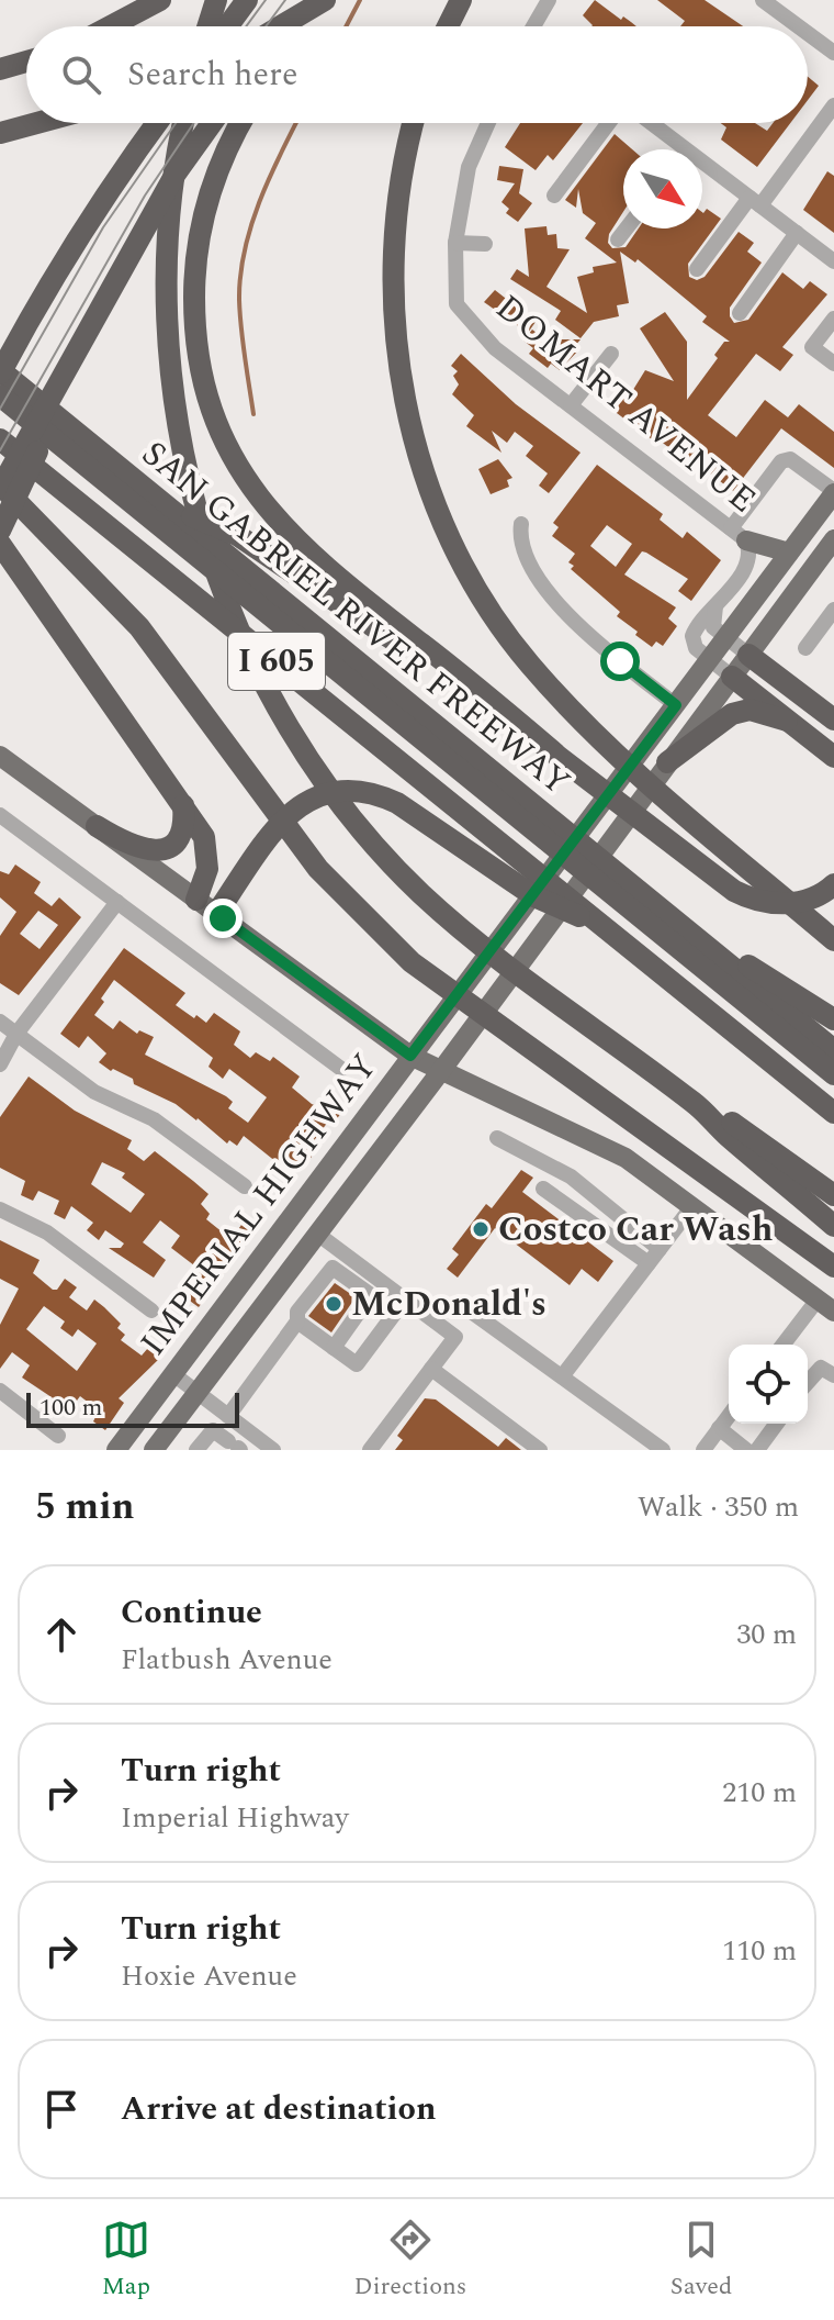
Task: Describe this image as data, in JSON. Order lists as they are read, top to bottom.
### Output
{
  "streets": {
    "highway": ["SAN GABRIEL RIVER FREEWAY", "I 605"],
    "main road": ["IMPERIAL HIGHWAY"],
    "street": ["DOMART AVENUE"]
  },
  "crossings": [
    ["DOMART AVENUE", "IMPERIAL HIGHWAY"],
    ["SAN GABRIEL RIVER FREEWAY", "I 605"]
  ],
  "places": ["Costco Car Wash", "McDonald's"],
  "scale_bar": "100 m",
  "north": "bottom right",
  "page": {
    "search": "Search here",
    "scale": "100 m",
    "heading": ["5 min", "Walk · 350 m"],
    "list": [
      ["Continue", "Flatbush Avenue", "30 m"],
      ["Turn right", "Imperial Highway", "210 m"],
      ["Turn right", "Hoxie Avenue", "110 m"],
      "Arrive at destination"
    ],
    "nav": ["Map", "Directions", "Saved"]
  }
}
